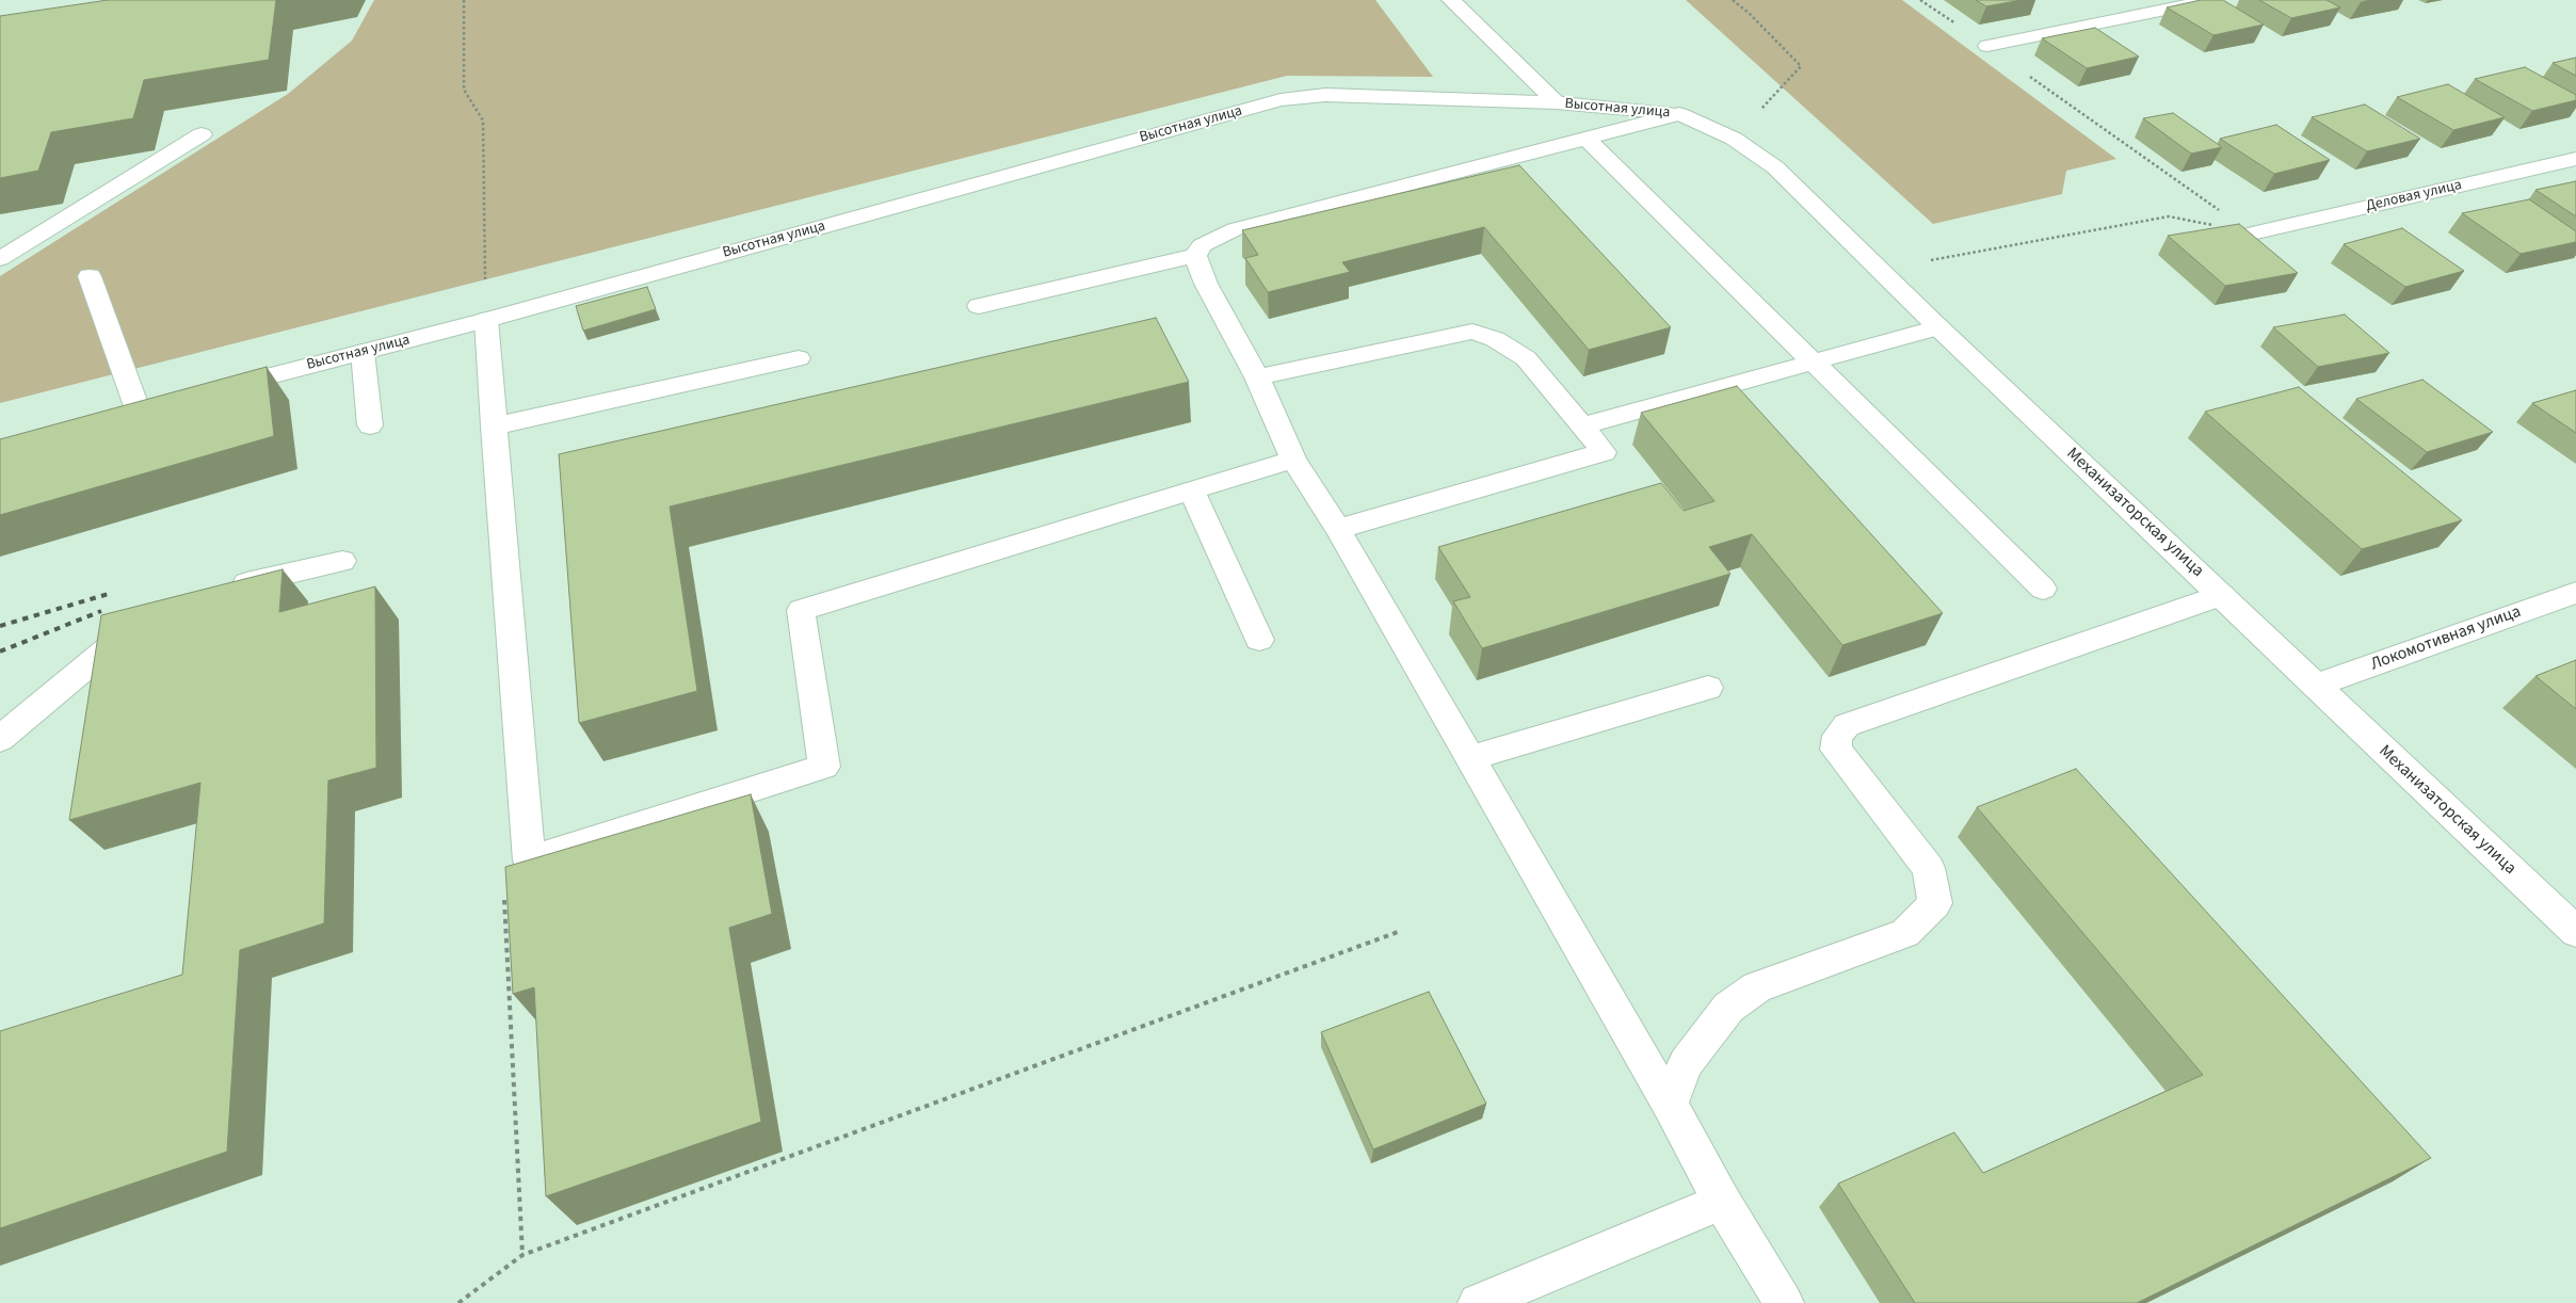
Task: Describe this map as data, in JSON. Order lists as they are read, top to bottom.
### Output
{
  "streets": {
    "street": [
      "Высотная улица",
      "Деловая улица",
      "Механизаторская улица",
      "Локомотивная улица"
    ]
  },
  "crossings": [
    ["Высотная улица", "Механизаторская улица"],
    ["Механизаторская улица", "Локомотивная улица"]
  ]
}
